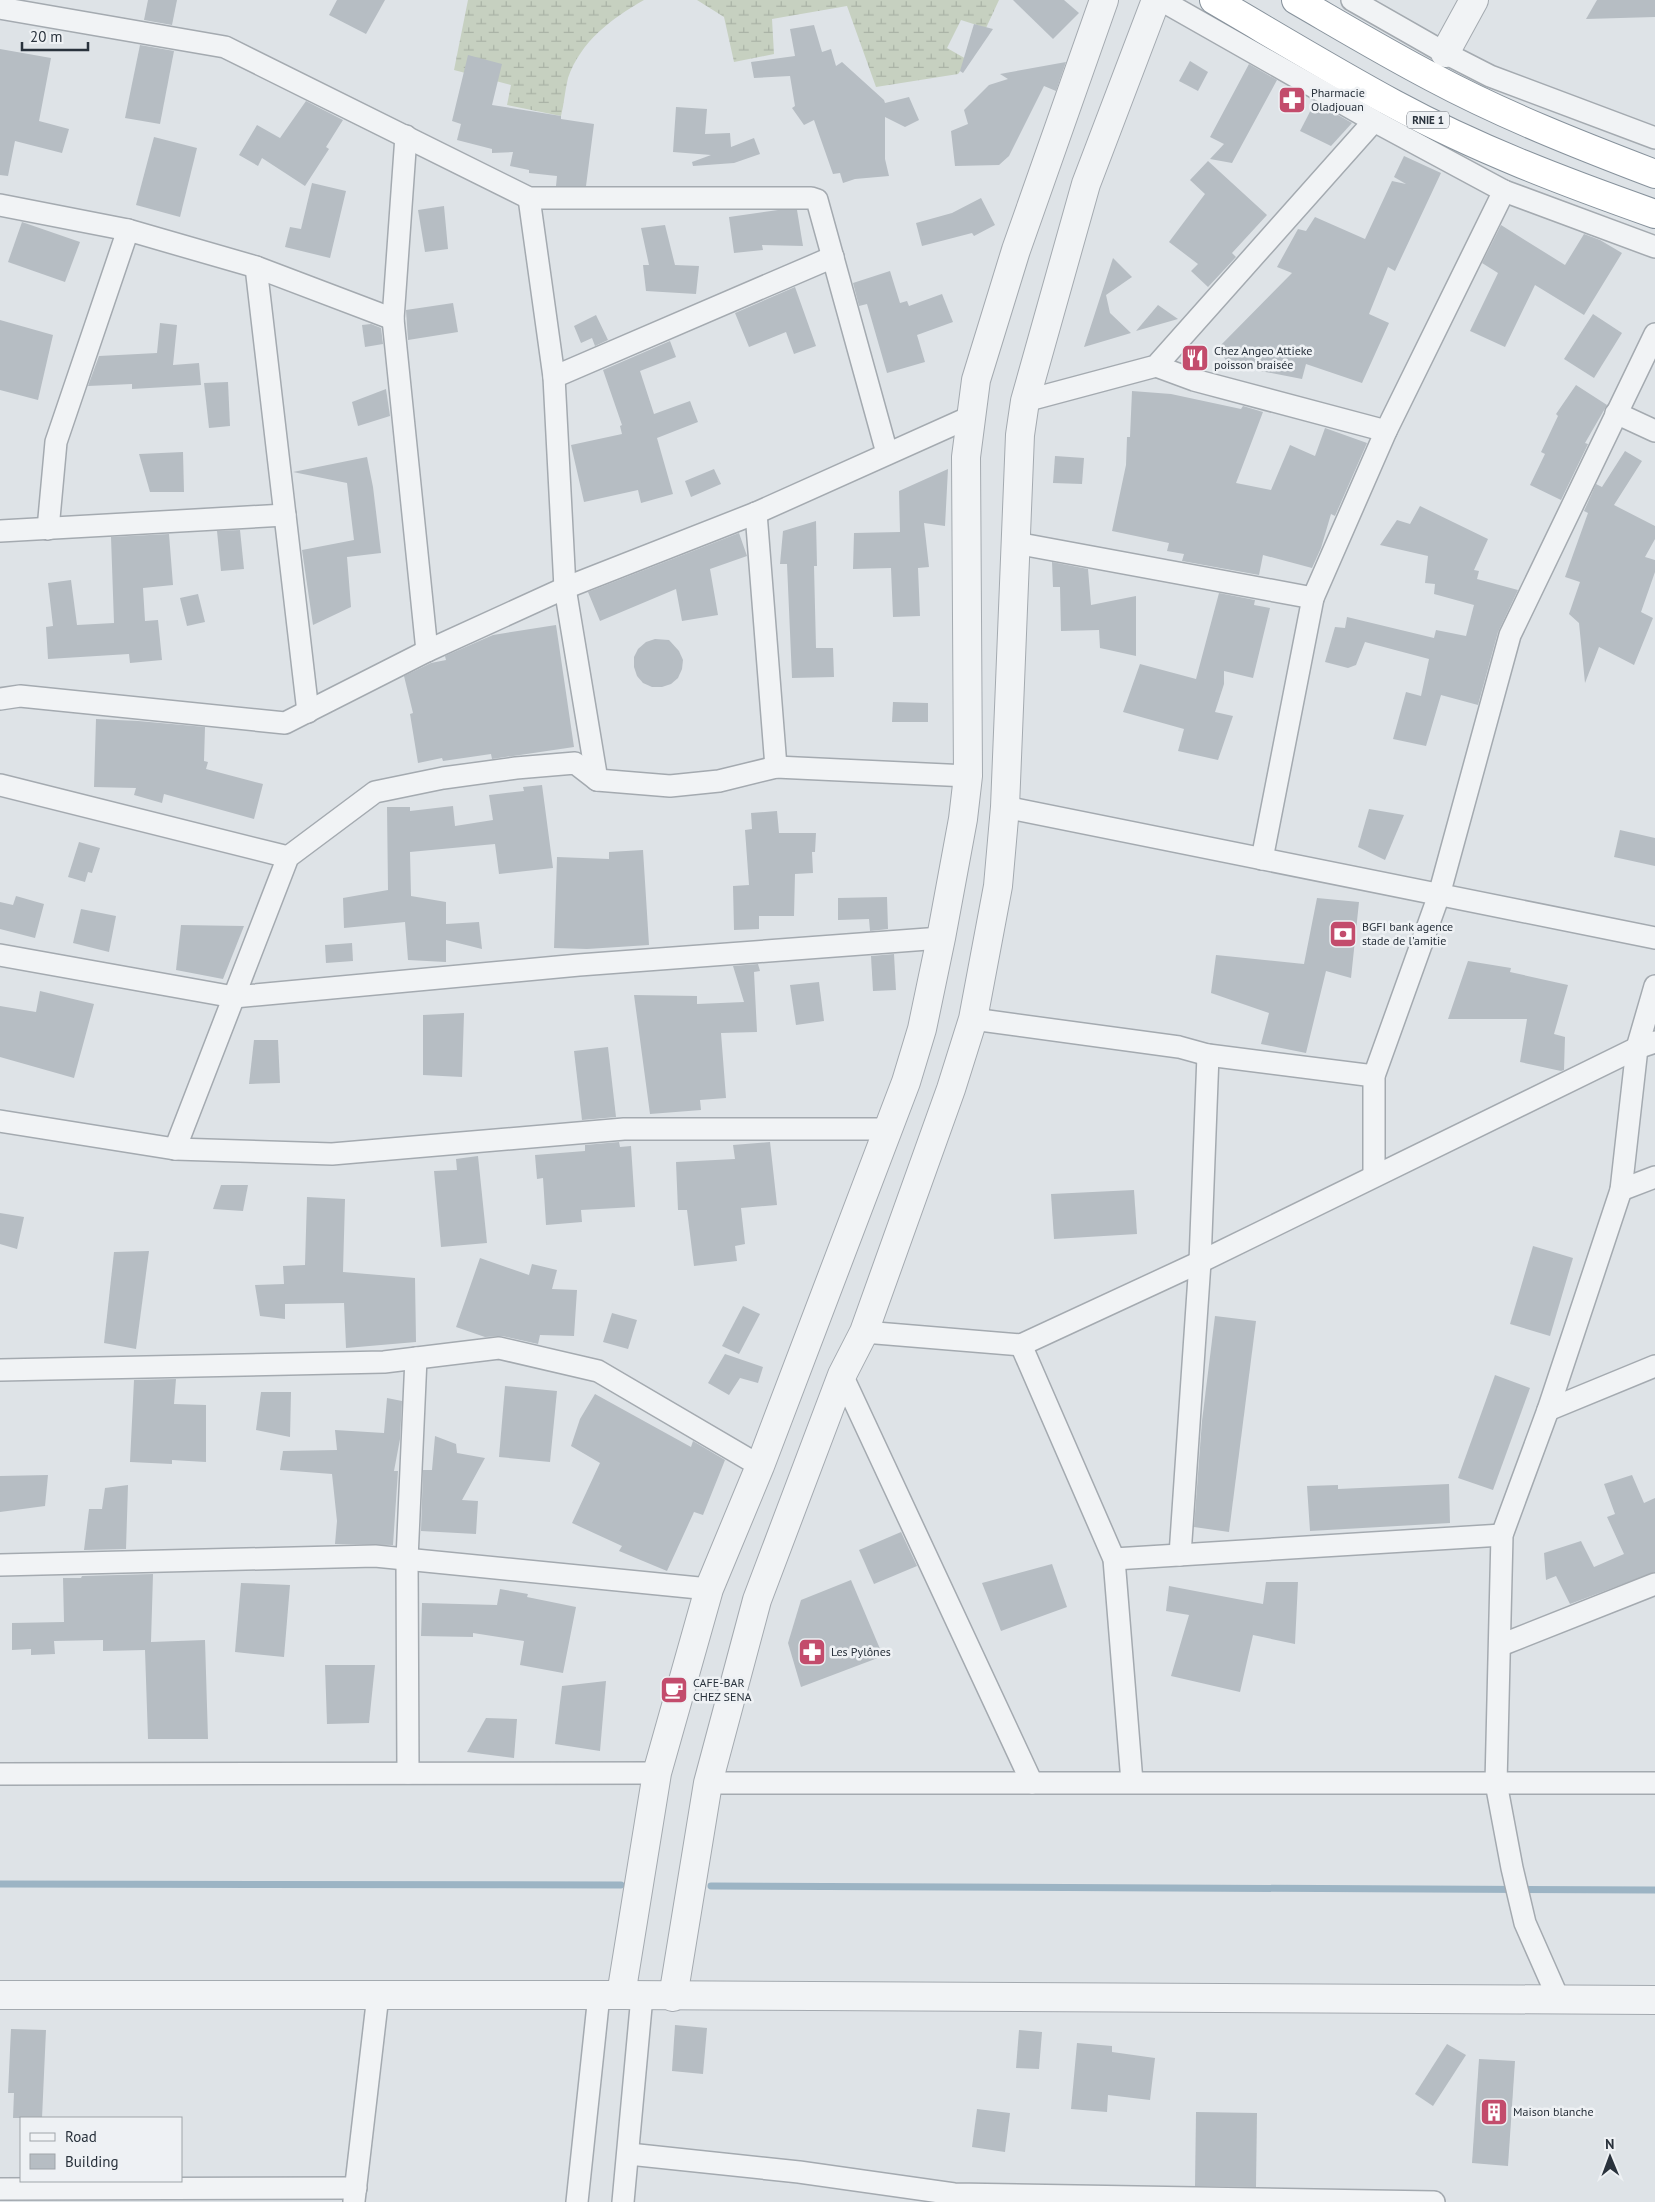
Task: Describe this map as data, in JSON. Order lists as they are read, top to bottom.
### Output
{
  "streets": {
    "highway": ["RNIE 1"]
  },
  "places": {
    "pharmacy": ["Pharmacie Oladjouan", "Les Pylônes"],
    "restaurant": ["Chez Angeo Attieke poisson braisée"],
    "bank": ["BGFI bank agence stade de l'amitie"],
    "cafe": ["CAFE-BAR CHEZ SENA"],
    "building": ["Maison blanche"]
  },
  "legend": ["Road", "Building"],
  "scale_bar": "20 m",
  "north": "top"
}
